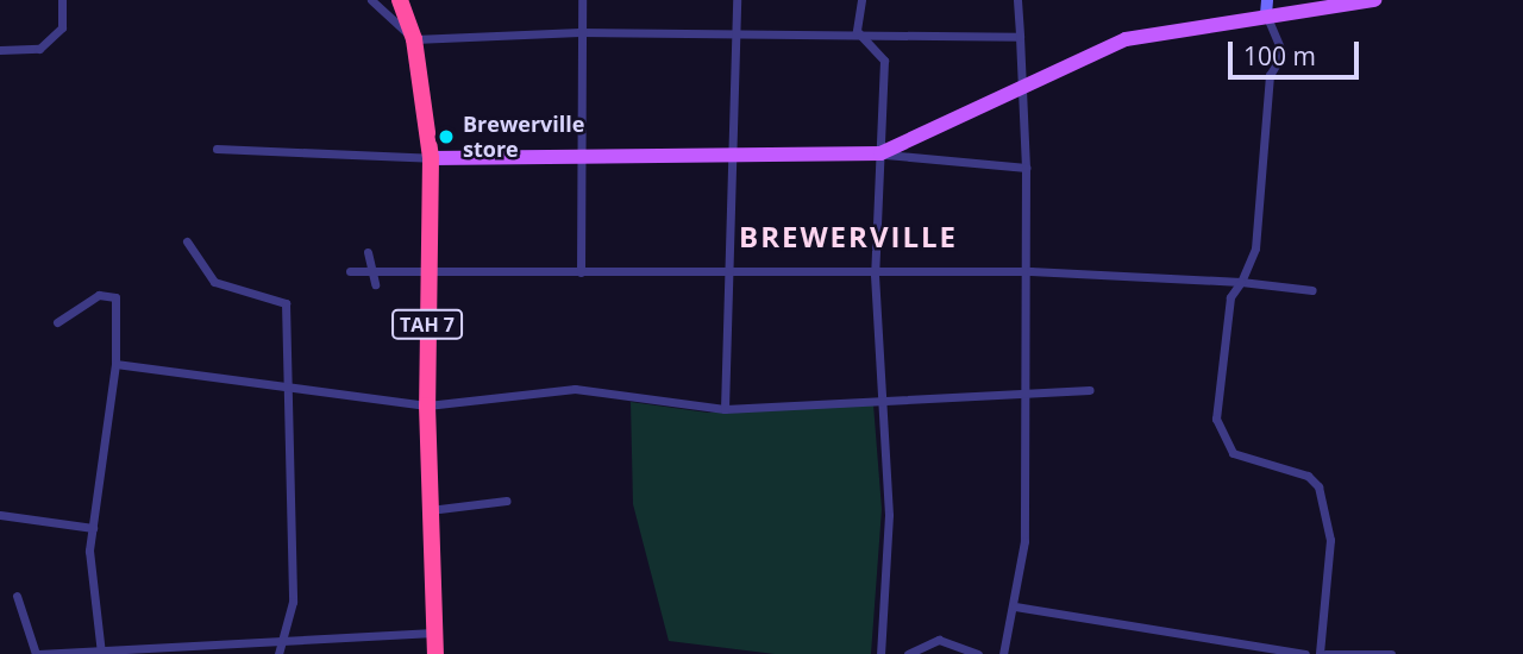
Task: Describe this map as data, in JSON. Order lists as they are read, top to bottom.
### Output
{
  "streets": {
    "highway": ["TAH 7"]
  },
  "districts": ["BREWERVILLE"],
  "places": ["Brewerville store"],
  "scale_bar": "100 m"
}
